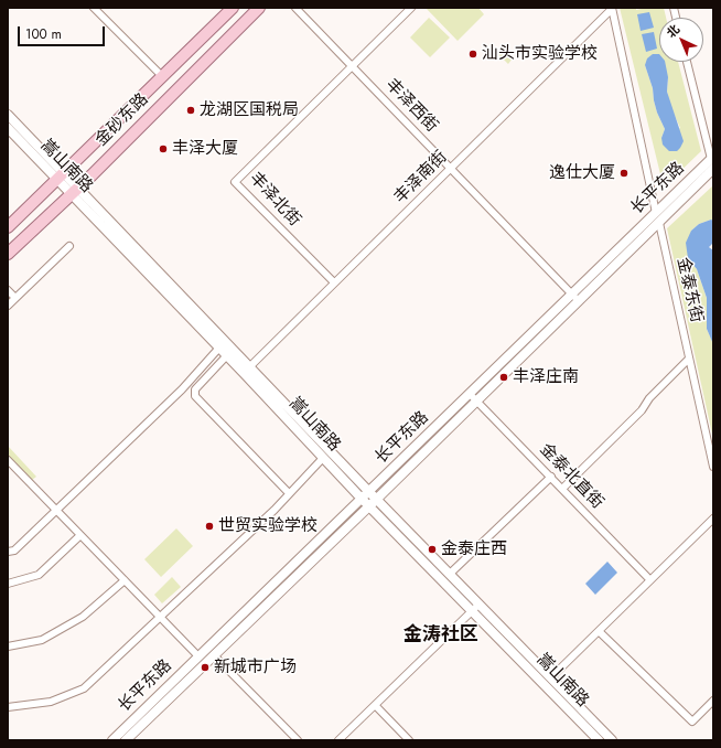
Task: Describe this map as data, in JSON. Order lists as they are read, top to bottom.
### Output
{
  "streets": {
    "main road": ["金砂东路"],
    "street": [
      "丰泽西街",
      "嵩山南路",
      "丰泽南街",
      "长平东路",
      "丰泽北街",
      "金泰东街",
      "金泰北直街"
    ]
  },
  "crossings": [
    ["丰泽西街", "丰泽南街"],
    ["丰泽西街", "长平东路"],
    ["丰泽西街", "丰泽北街"],
    ["金砂东路", "嵩山南路"],
    ["嵩山南路", "丰泽南街"],
    ["嵩山南路", "长平东路"],
    ["丰泽南街", "丰泽北街"],
    ["长平东路", "金泰东街"],
    ["长平东路", "金泰北直街"]
  ],
  "districts": ["金涛社区"],
  "places": [
    "汕头市实验学校",
    "龙湖区国税局",
    "丰泽大厦",
    "逸仕大厦",
    "丰泽庄南",
    "世贸实验学校",
    "金泰庄西",
    "新城市广场"
  ],
  "scale_bar": "100 m",
  "north": "top left"
}
